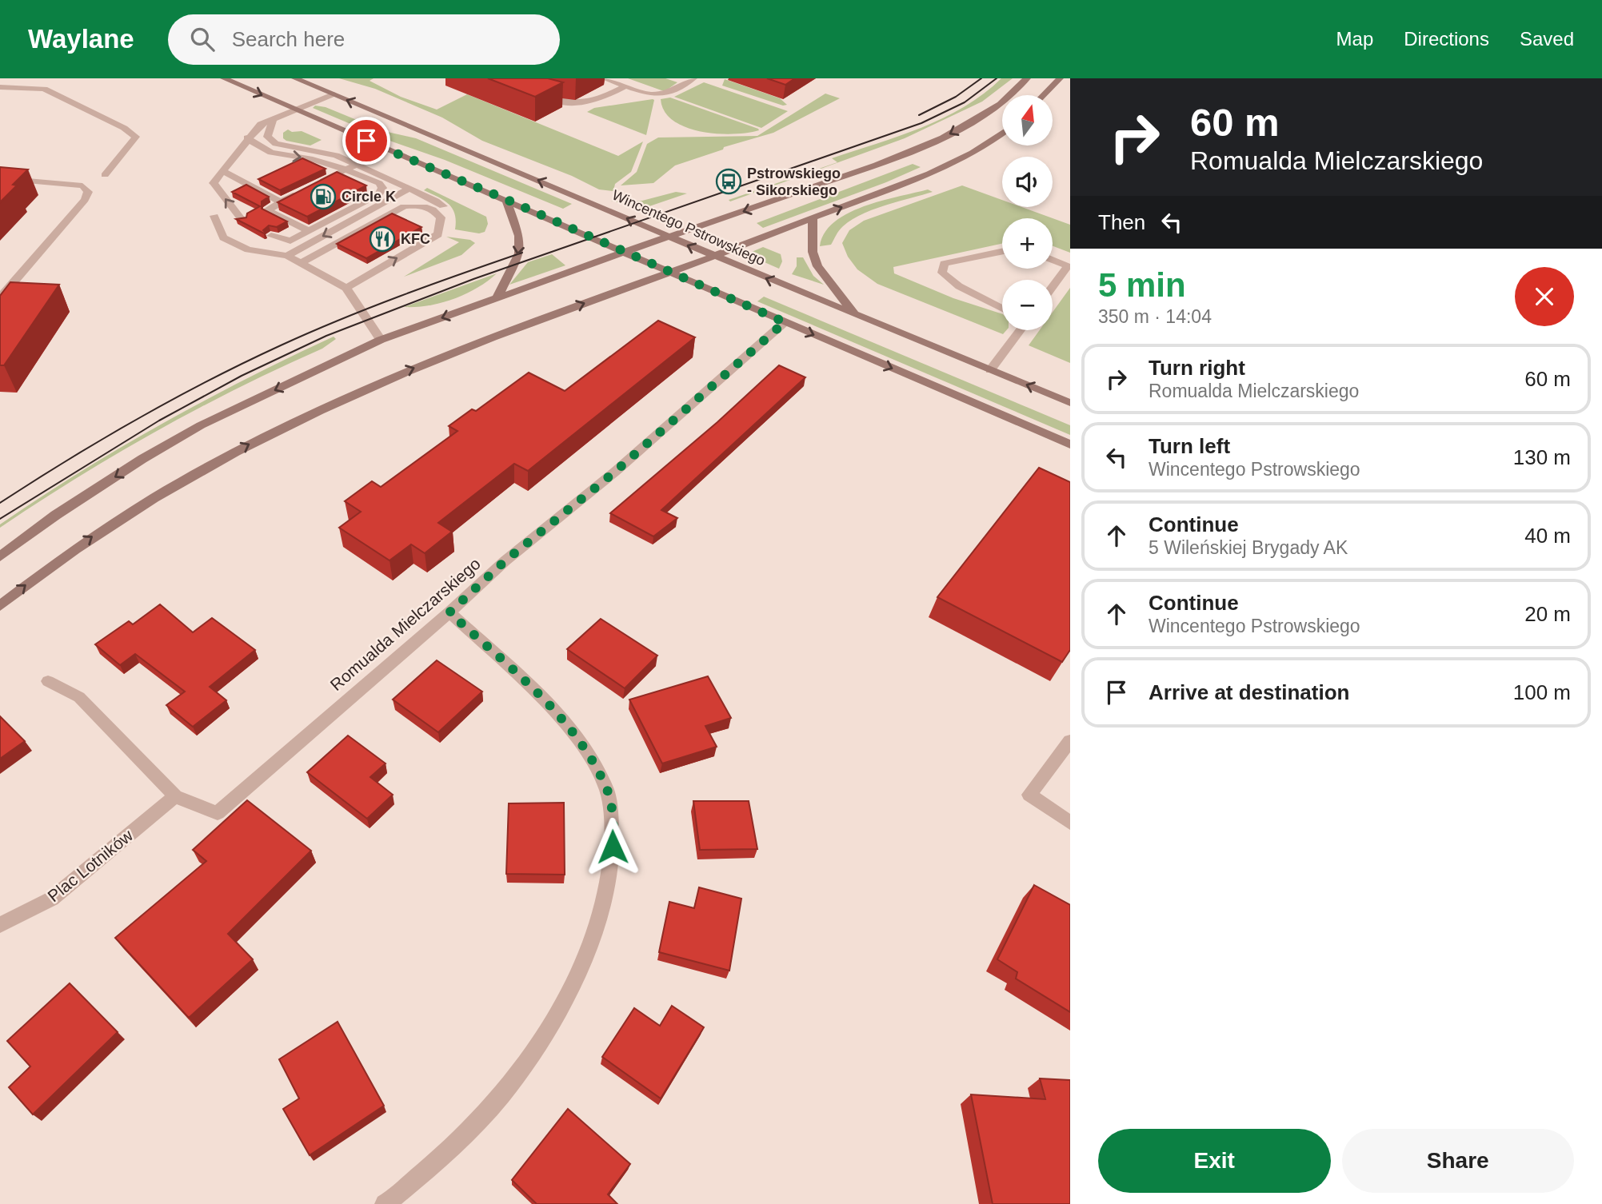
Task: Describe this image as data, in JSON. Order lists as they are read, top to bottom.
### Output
{
  "streets": {
    "street": ["Wincentego Pstrowskiego", "Romualda Mielczarskiego", "Plac Lotników"]
  },
  "crossings": [
    ["Romualda Mielczarskiego", "Plac Lotników"]
  ],
  "places": {
    "bus stop": ["Pstrowskiego - Sikorskiego"],
    "fuel station": ["Circle K"],
    "restaurant": ["KFC"]
  },
  "north": "top",
  "page": {
    "header": "Waylane",
    "search": "Search here",
    "nav": ["Map", "Directions", "Saved"],
    "turn": ["60 m", "Romualda Mielczarskiego"],
    "map_buttons": ["+", "−"],
    "then": "Then",
    "heading": ["5 min", "350 m · 14:04"],
    "list": [
      {
        "name": "Turn right",
        "note": "Romualda Mielczarskiego",
        "value": "60 m"
      },
      {
        "name": "Turn left",
        "note": "Wincentego Pstrowskiego",
        "value": "130 m"
      },
      {
        "name": "Continue",
        "note": "5 Wileńskiej Brygady AK",
        "value": "40 m"
      },
      {
        "name": "Continue",
        "note": "Wincentego Pstrowskiego",
        "value": "20 m"
      },
      {
        "name": "Arrive at destination",
        "value": "100 m"
      }
    ],
    "buttons": ["Exit", "Share"]
  }
}
